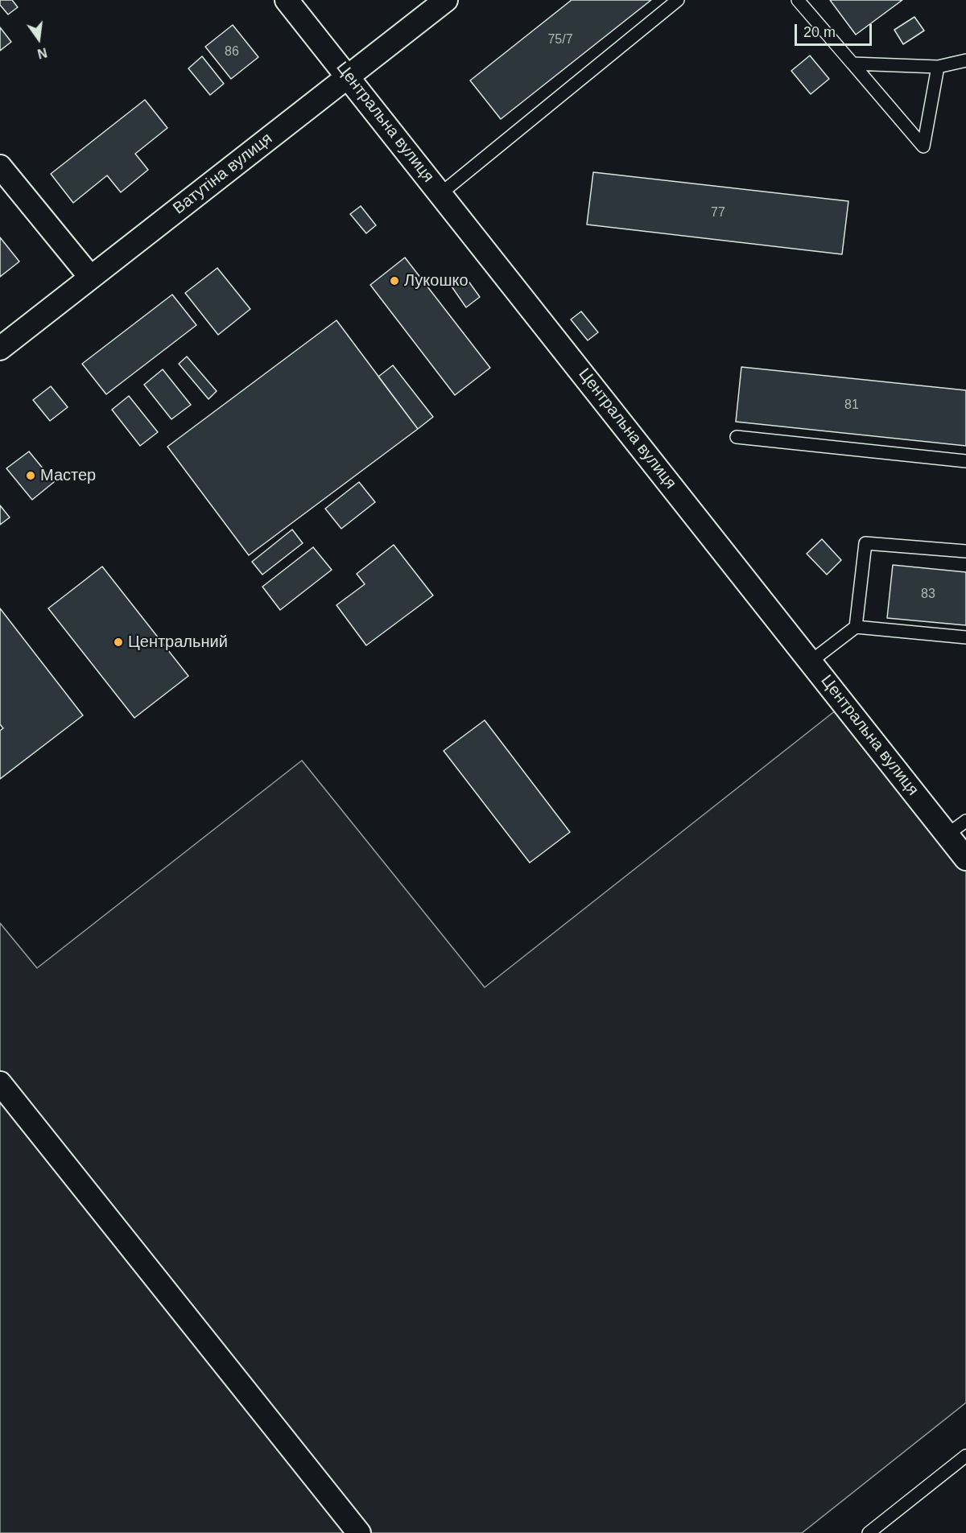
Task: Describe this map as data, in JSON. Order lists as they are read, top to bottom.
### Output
{
  "streets": {
    "street": ["Центральна вулиця", "Ватутіна вулиця"]
  },
  "crossings": [
    ["Центральна вулиця", "Ватутіна вулиця"]
  ],
  "places": ["Лукошко", "Мастер", "Центральний"],
  "house_numbers": [
    "75/7",
    "86",
    "77",
    "81",
    "83"
  ],
  "scale_bar": "20 m",
  "north": "bottom"
}
